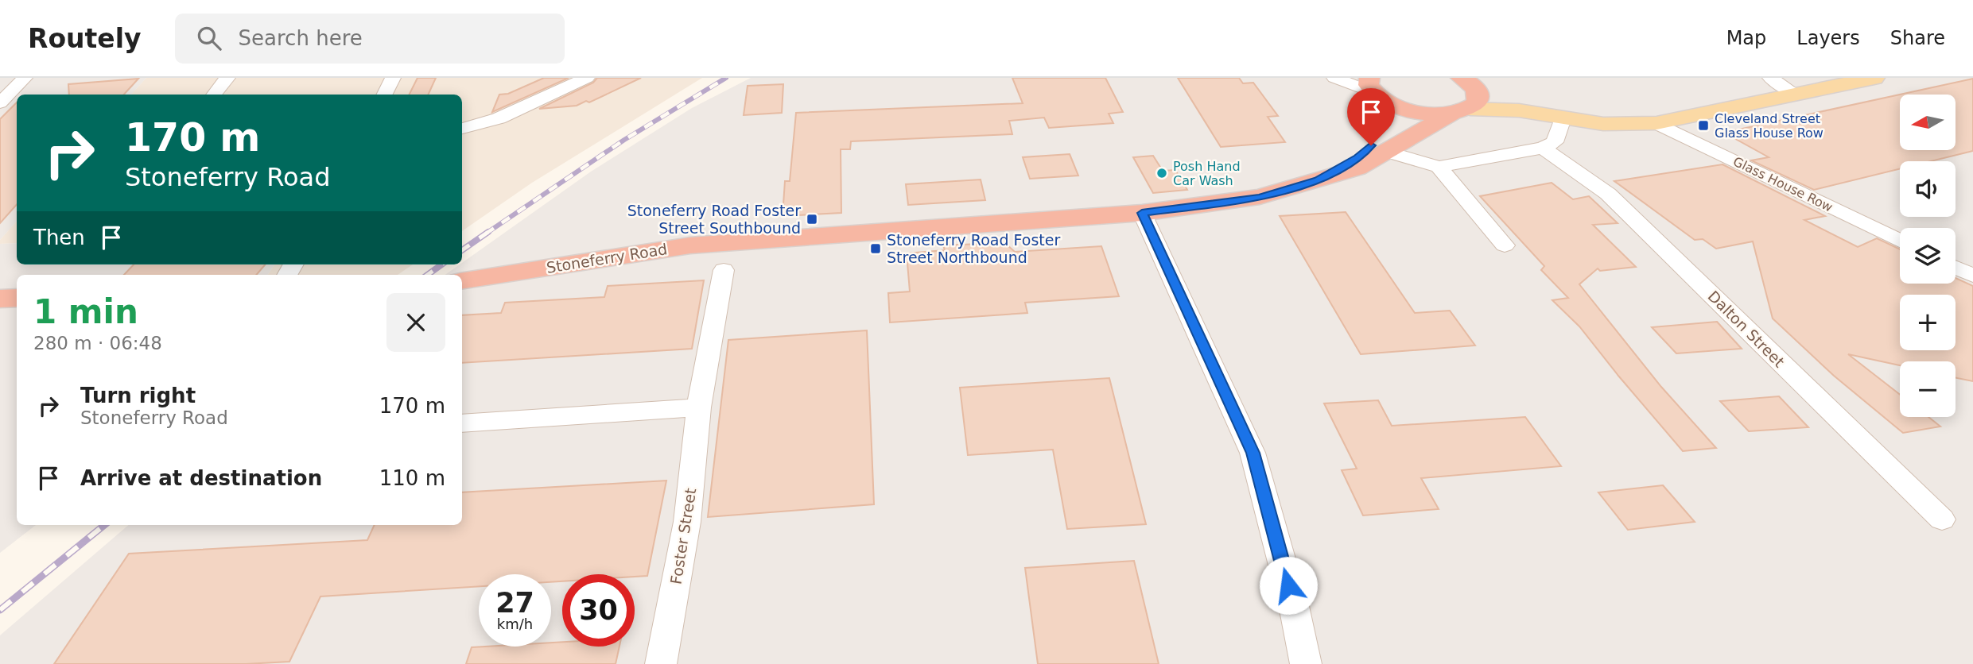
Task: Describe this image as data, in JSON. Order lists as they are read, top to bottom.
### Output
{
  "streets": {
    "highway": ["Stoneferry Road"],
    "street": ["Glass House Row", "Dalton Street", "Foster Street"]
  },
  "places": {
    "transit": ["Cleveland Street Glass House Row", "Stoneferry Road Foster Street Southbound", "Stoneferry Road Foster Street Northbound"],
    "other": ["Posh Hand Car Wash"]
  },
  "north": "left",
  "page": {
    "header": "Routely",
    "search": "Search here",
    "nav": ["Map", "Layers", "Share"],
    "map_buttons": ["+", "−"],
    "turn": ["170 m", "Stoneferry Road"],
    "then": "Then",
    "heading": ["1 min", "280 m · 06:48"],
    "list": [
      {
        "name": "Turn right",
        "note": "Stoneferry Road",
        "value": "170 m"
      },
      {
        "name": "Arrive at destination",
        "value": "110 m"
      }
    ],
    "speed": "27 km/h",
    "limit": "30"
  }
}
